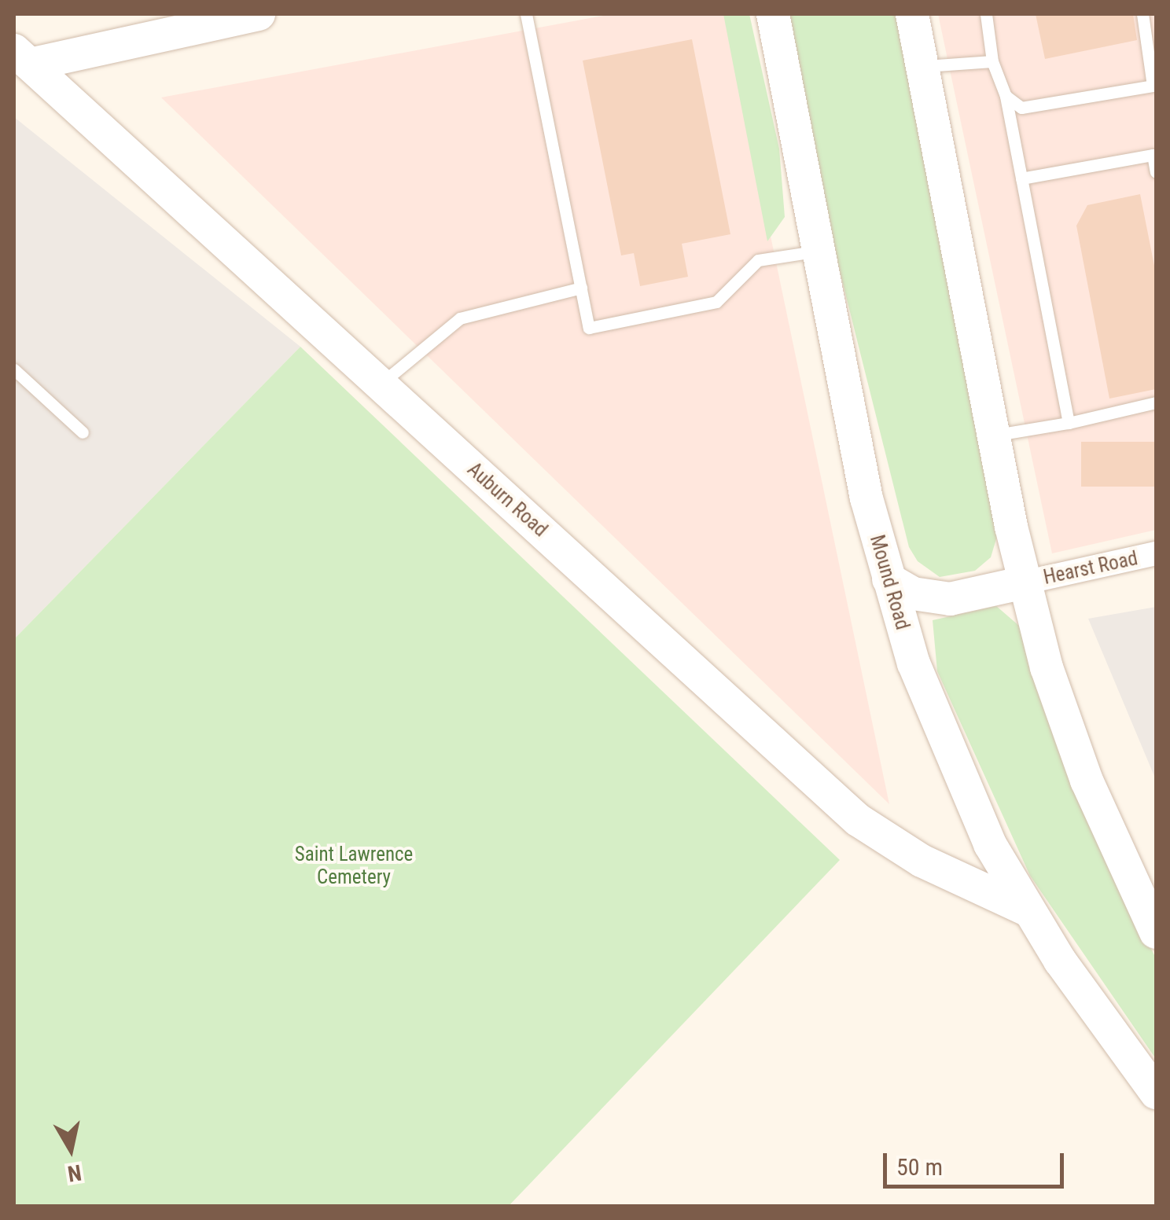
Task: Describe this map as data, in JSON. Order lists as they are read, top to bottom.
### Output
{
  "streets": {
    "main road": ["Auburn Road", "Mound Road"],
    "street": ["Hearst Road"]
  },
  "crossings": [
    ["Auburn Road", "Mound Road"]
  ],
  "parks": ["Saint Lawrence Cemetery"],
  "scale_bar": "50 m",
  "north": "bottom"
}
